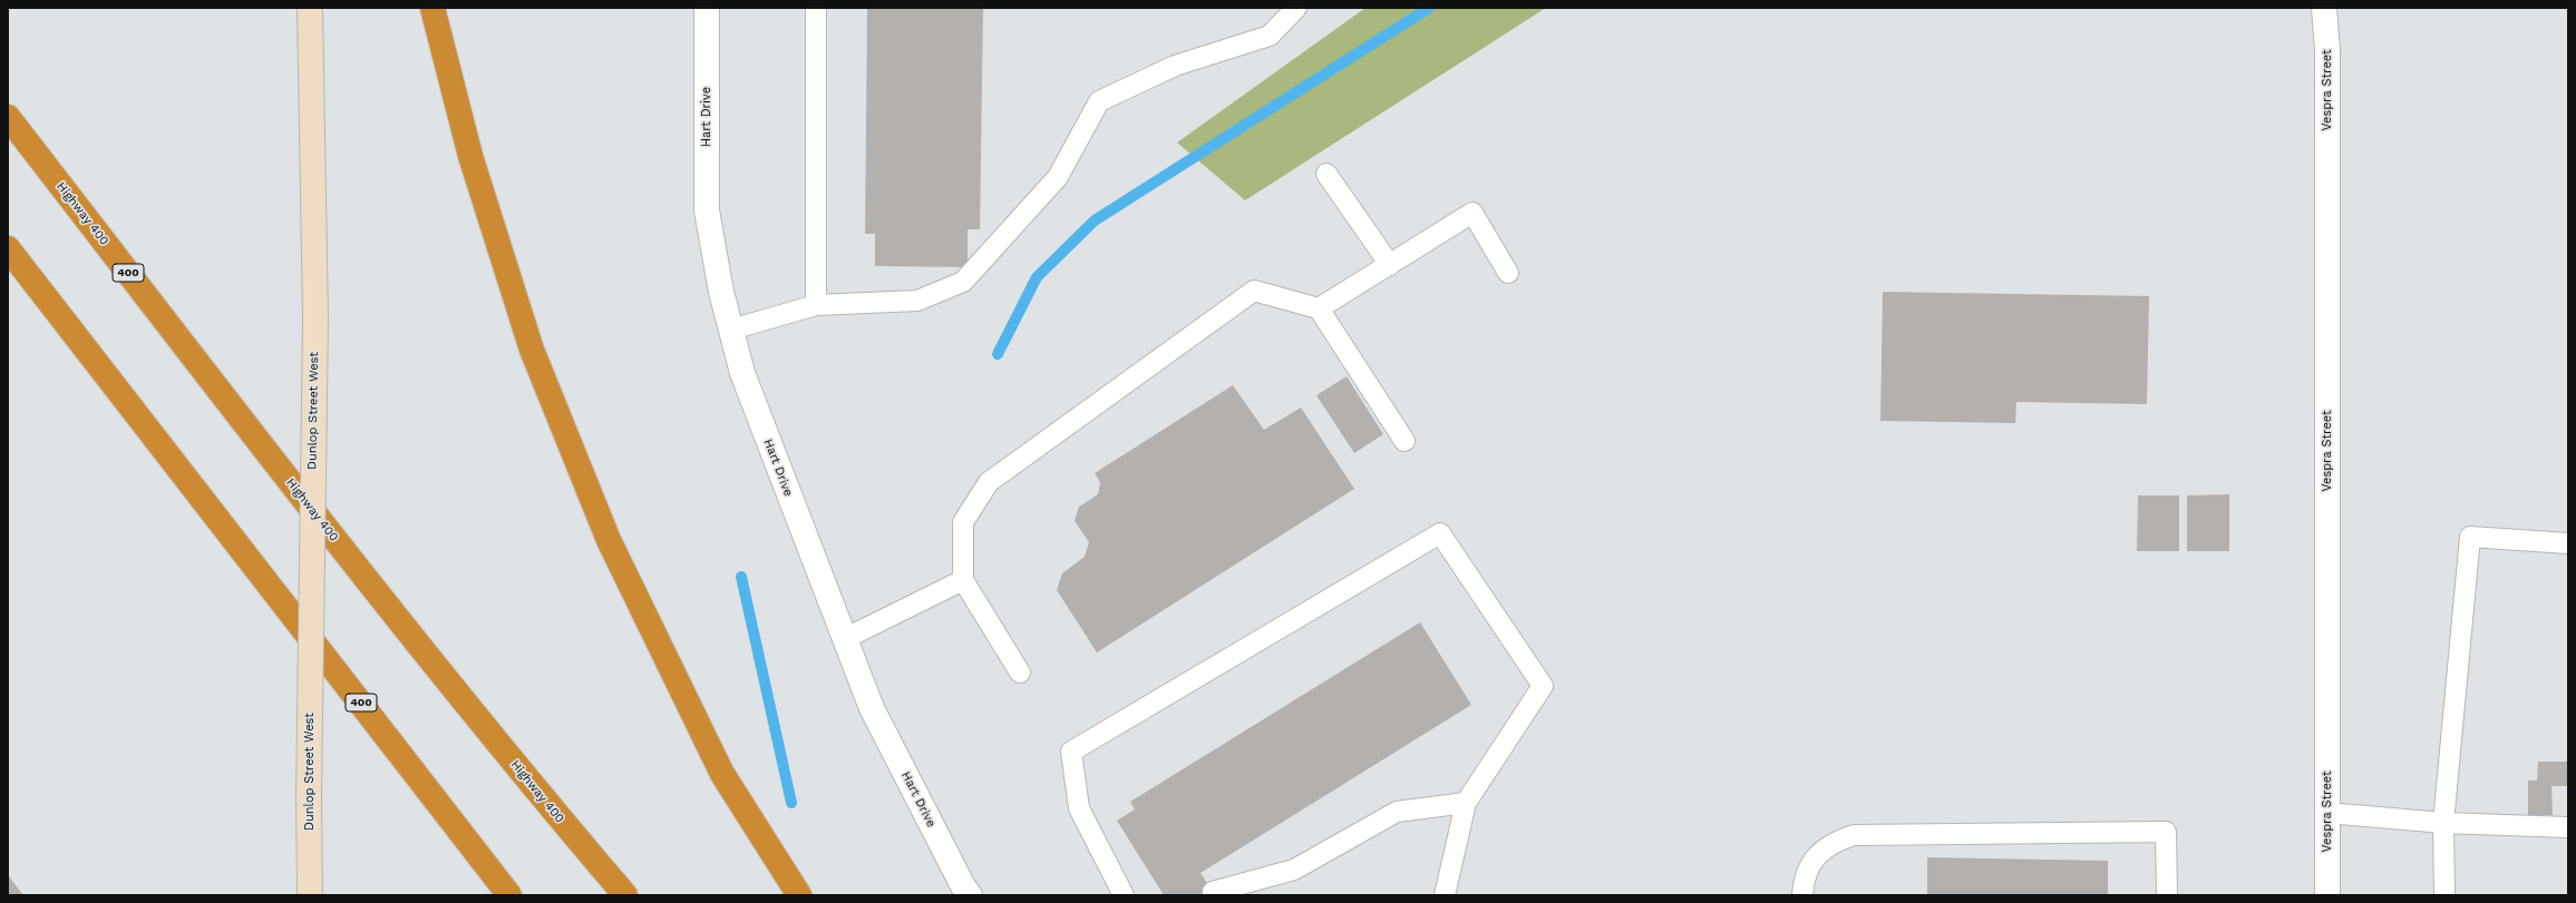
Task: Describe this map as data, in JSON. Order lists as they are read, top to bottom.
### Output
{
  "streets": {
    "highway": ["Highway 400", "400"],
    "main road": ["Dunlop Street West"],
    "street": ["Vespra Street", "Hart Drive"]
  }
}
